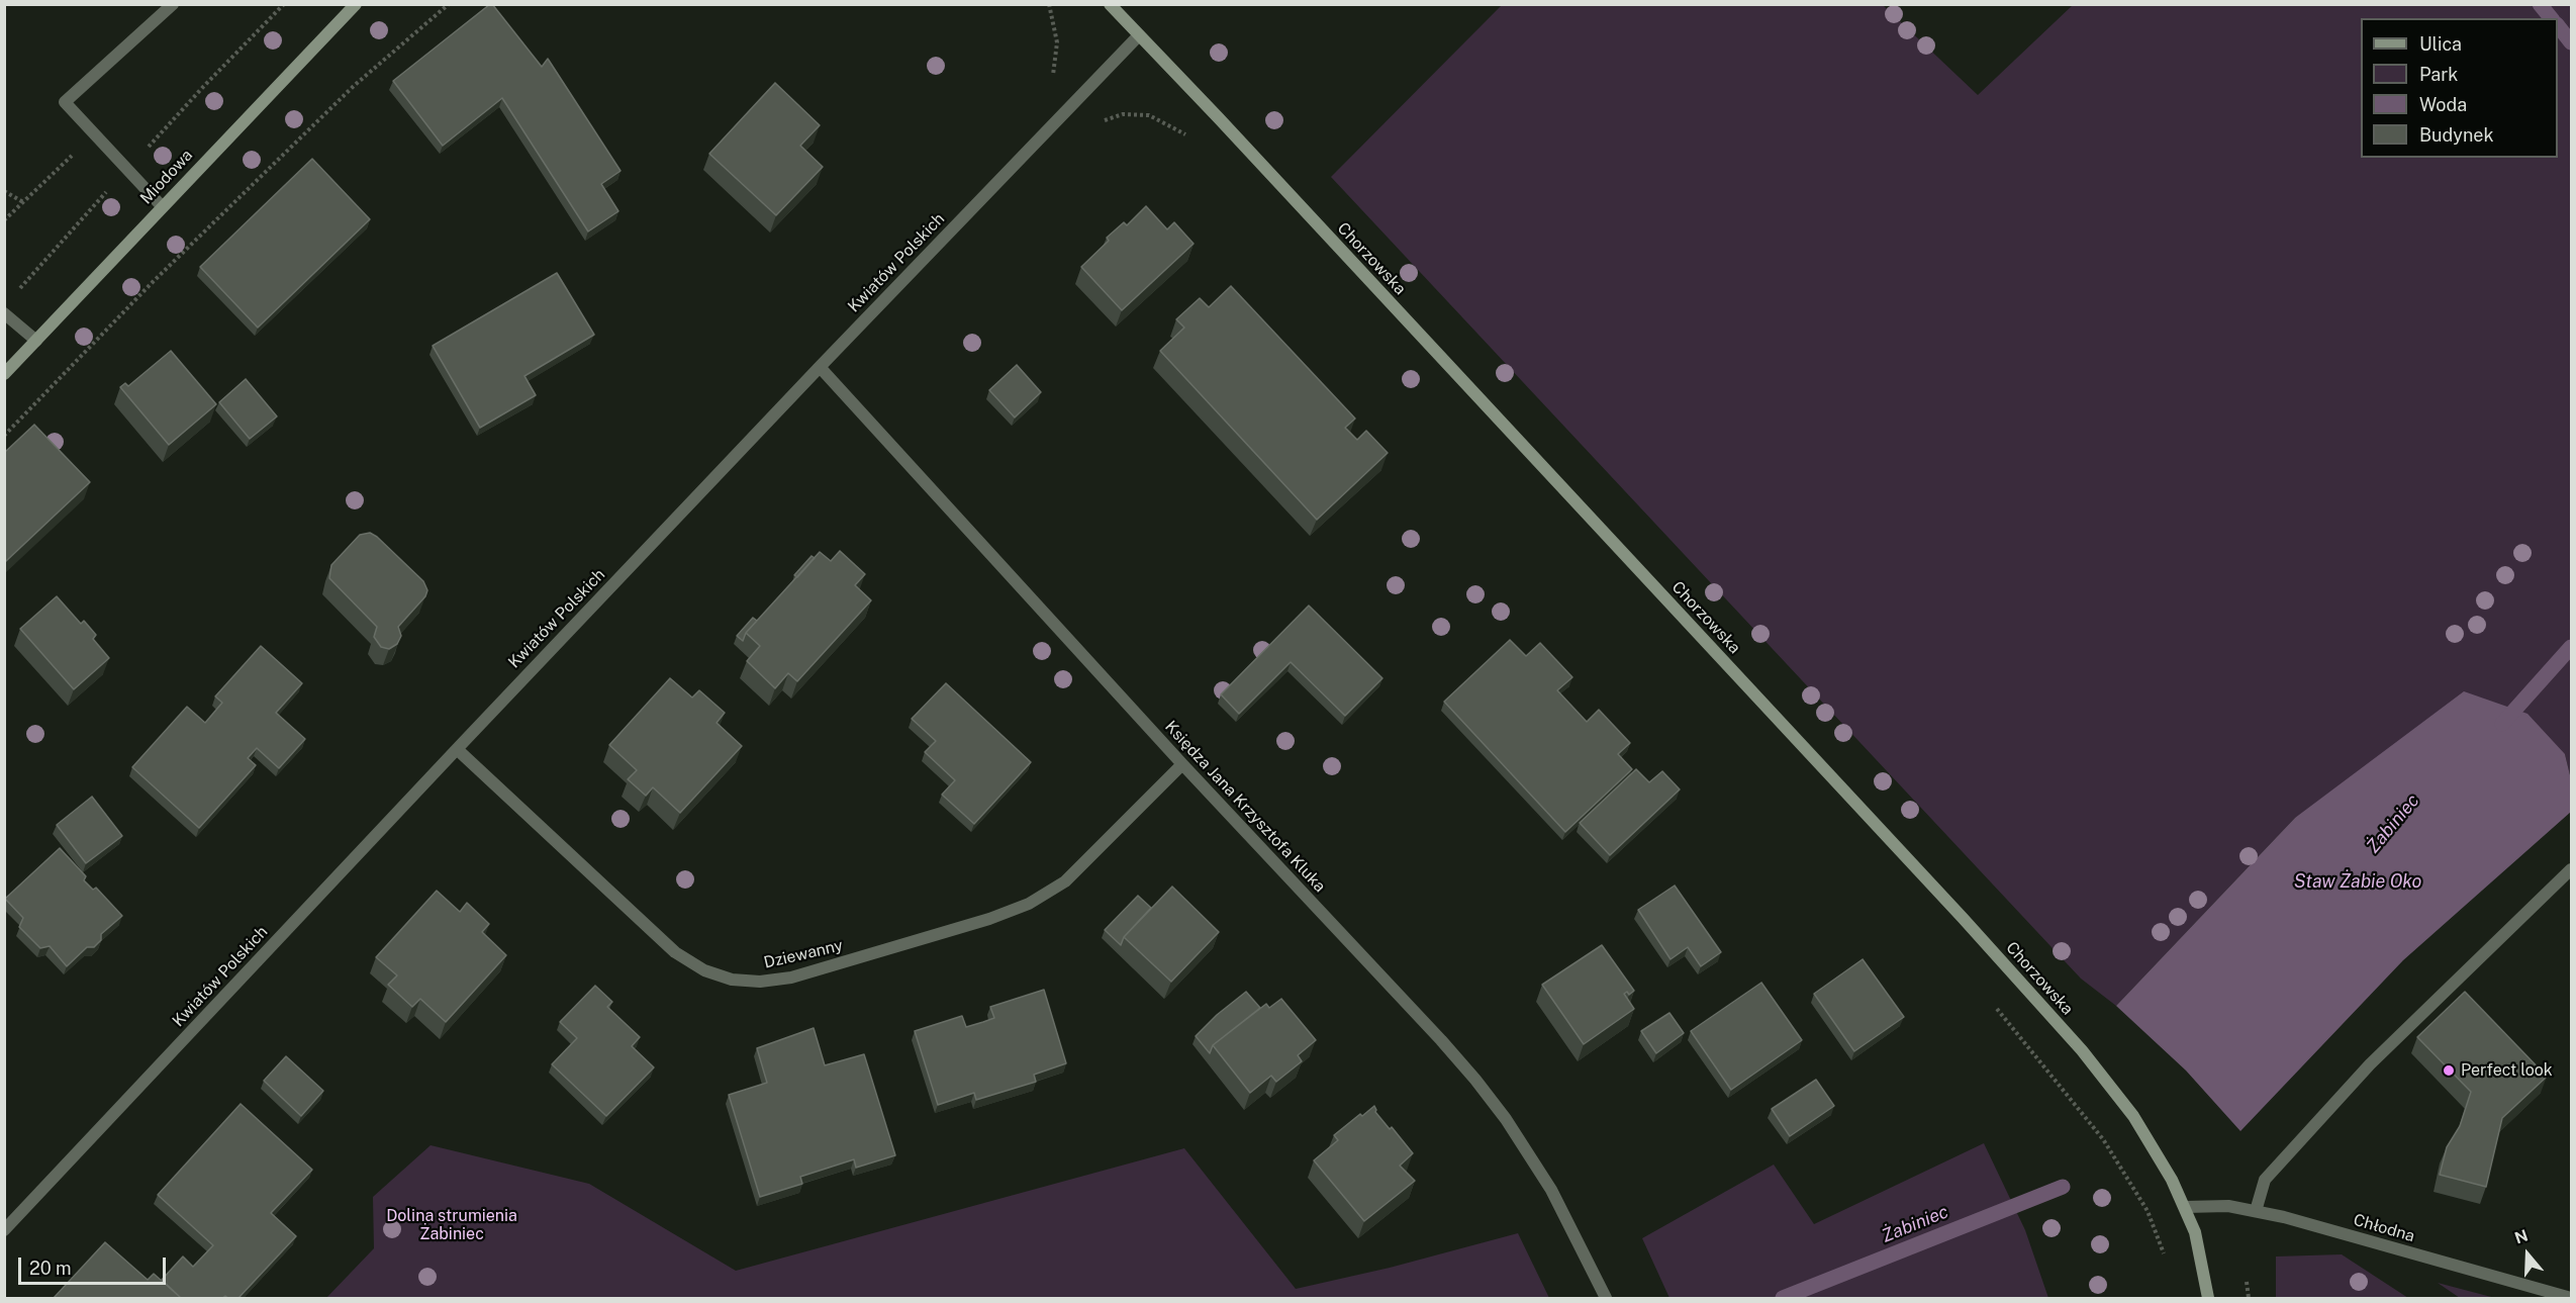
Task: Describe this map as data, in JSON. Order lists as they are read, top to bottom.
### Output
{
  "streets": {
    "street": [
      "Miodowa",
      "Chorzowska",
      "Kwiatów Polskich",
      "Księdza Jana Krzysztofa Kluka",
      "Dziewanny",
      "Chłodna"
    ]
  },
  "crossings": [
    ["Chorzowska", "Kwiatów Polskich"],
    ["Chorzowska", "Chłodna"],
    ["Kwiatów Polskich", "Księdza Jana Krzysztofa Kluka"],
    ["Kwiatów Polskich", "Dziewanny"],
    ["Księdza Jana Krzysztofa Kluka", "Dziewanny"]
  ],
  "water": ["Żabiniec", "Staw Żabie Oko"],
  "parks": ["Dolina strumienia Żabiniec"],
  "places": ["Perfect look"],
  "legend": [
    "Ulica",
    "Park",
    "Woda",
    "Budynek"
  ],
  "scale_bar": "20 m",
  "north": "top"
}
